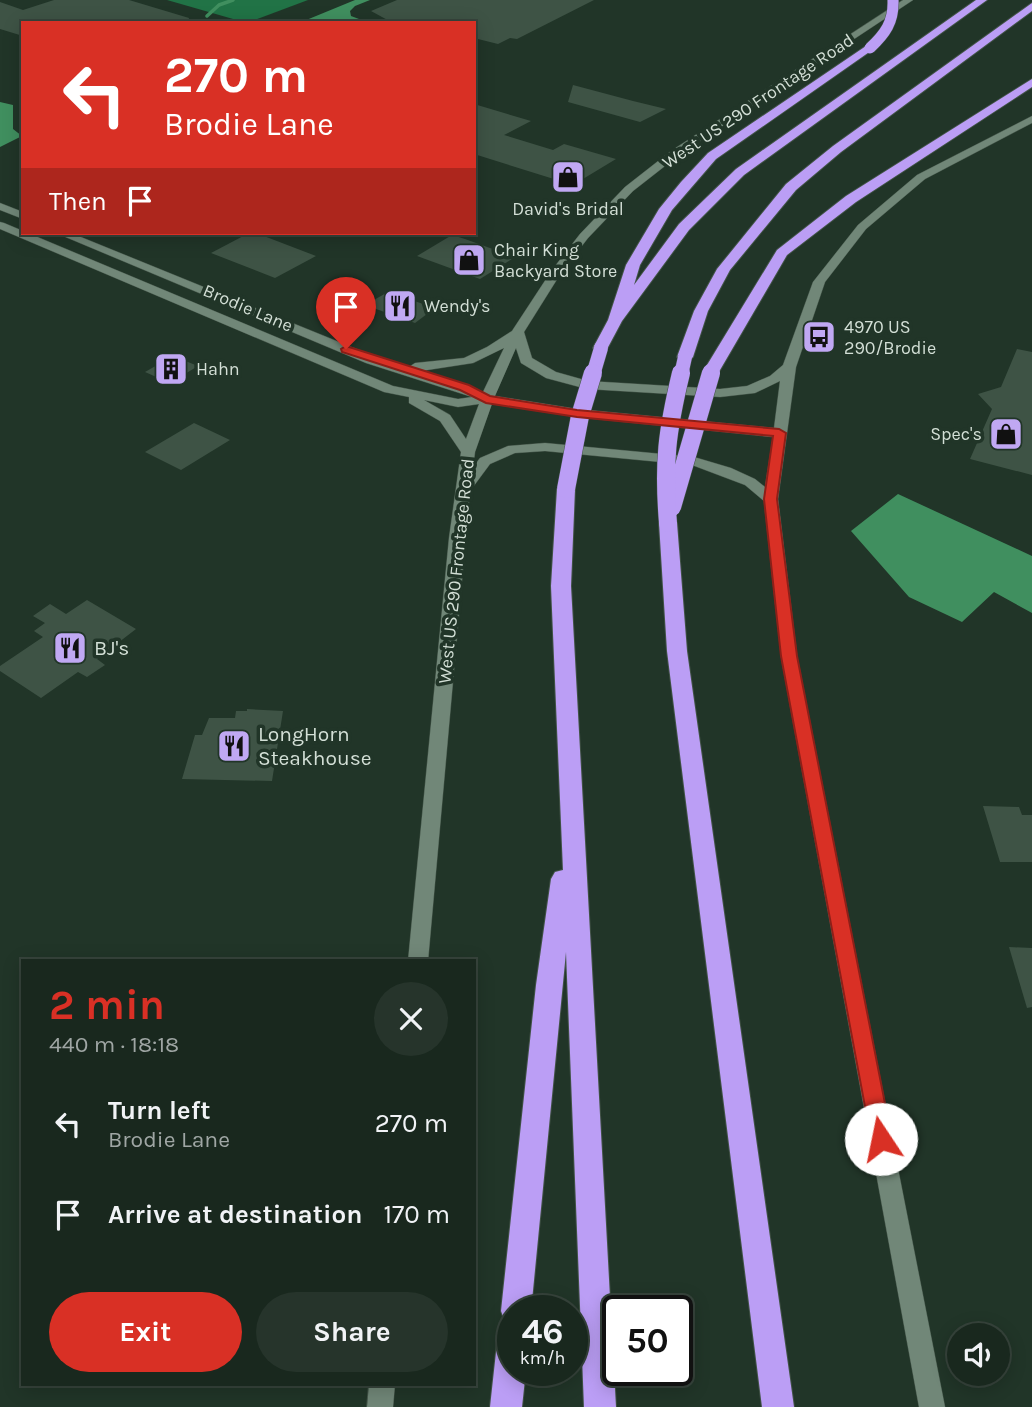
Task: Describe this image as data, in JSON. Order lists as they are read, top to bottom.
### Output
{
  "streets": {
    "main road": ["West US 290 Frontage Road", "Brodie Lane"]
  },
  "crossings": [
    ["West US 290 Frontage Road", "Brodie Lane"]
  ],
  "places": {
    "shop": ["David's Bridal", "Chair King Backyard Store", "Spec's"],
    "restaurant": ["Wendy's", "BJ's", "LongHorn Steakhouse"],
    "bus stop": ["4970 US 290/Brodie"],
    "building": ["Hahn"]
  },
  "page": {
    "turn": ["270 m", "Brodie Lane"],
    "then": "Then",
    "heading": ["2 min", "440 m · 18:18"],
    "list": [
      {
        "name": "Turn left",
        "note": "Brodie Lane",
        "value": "270 m"
      },
      {
        "name": "Arrive at destination",
        "value": "170 m"
      }
    ],
    "buttons": ["Exit", "Share"],
    "speed": "46 km/h",
    "limit": "50"
  }
}
